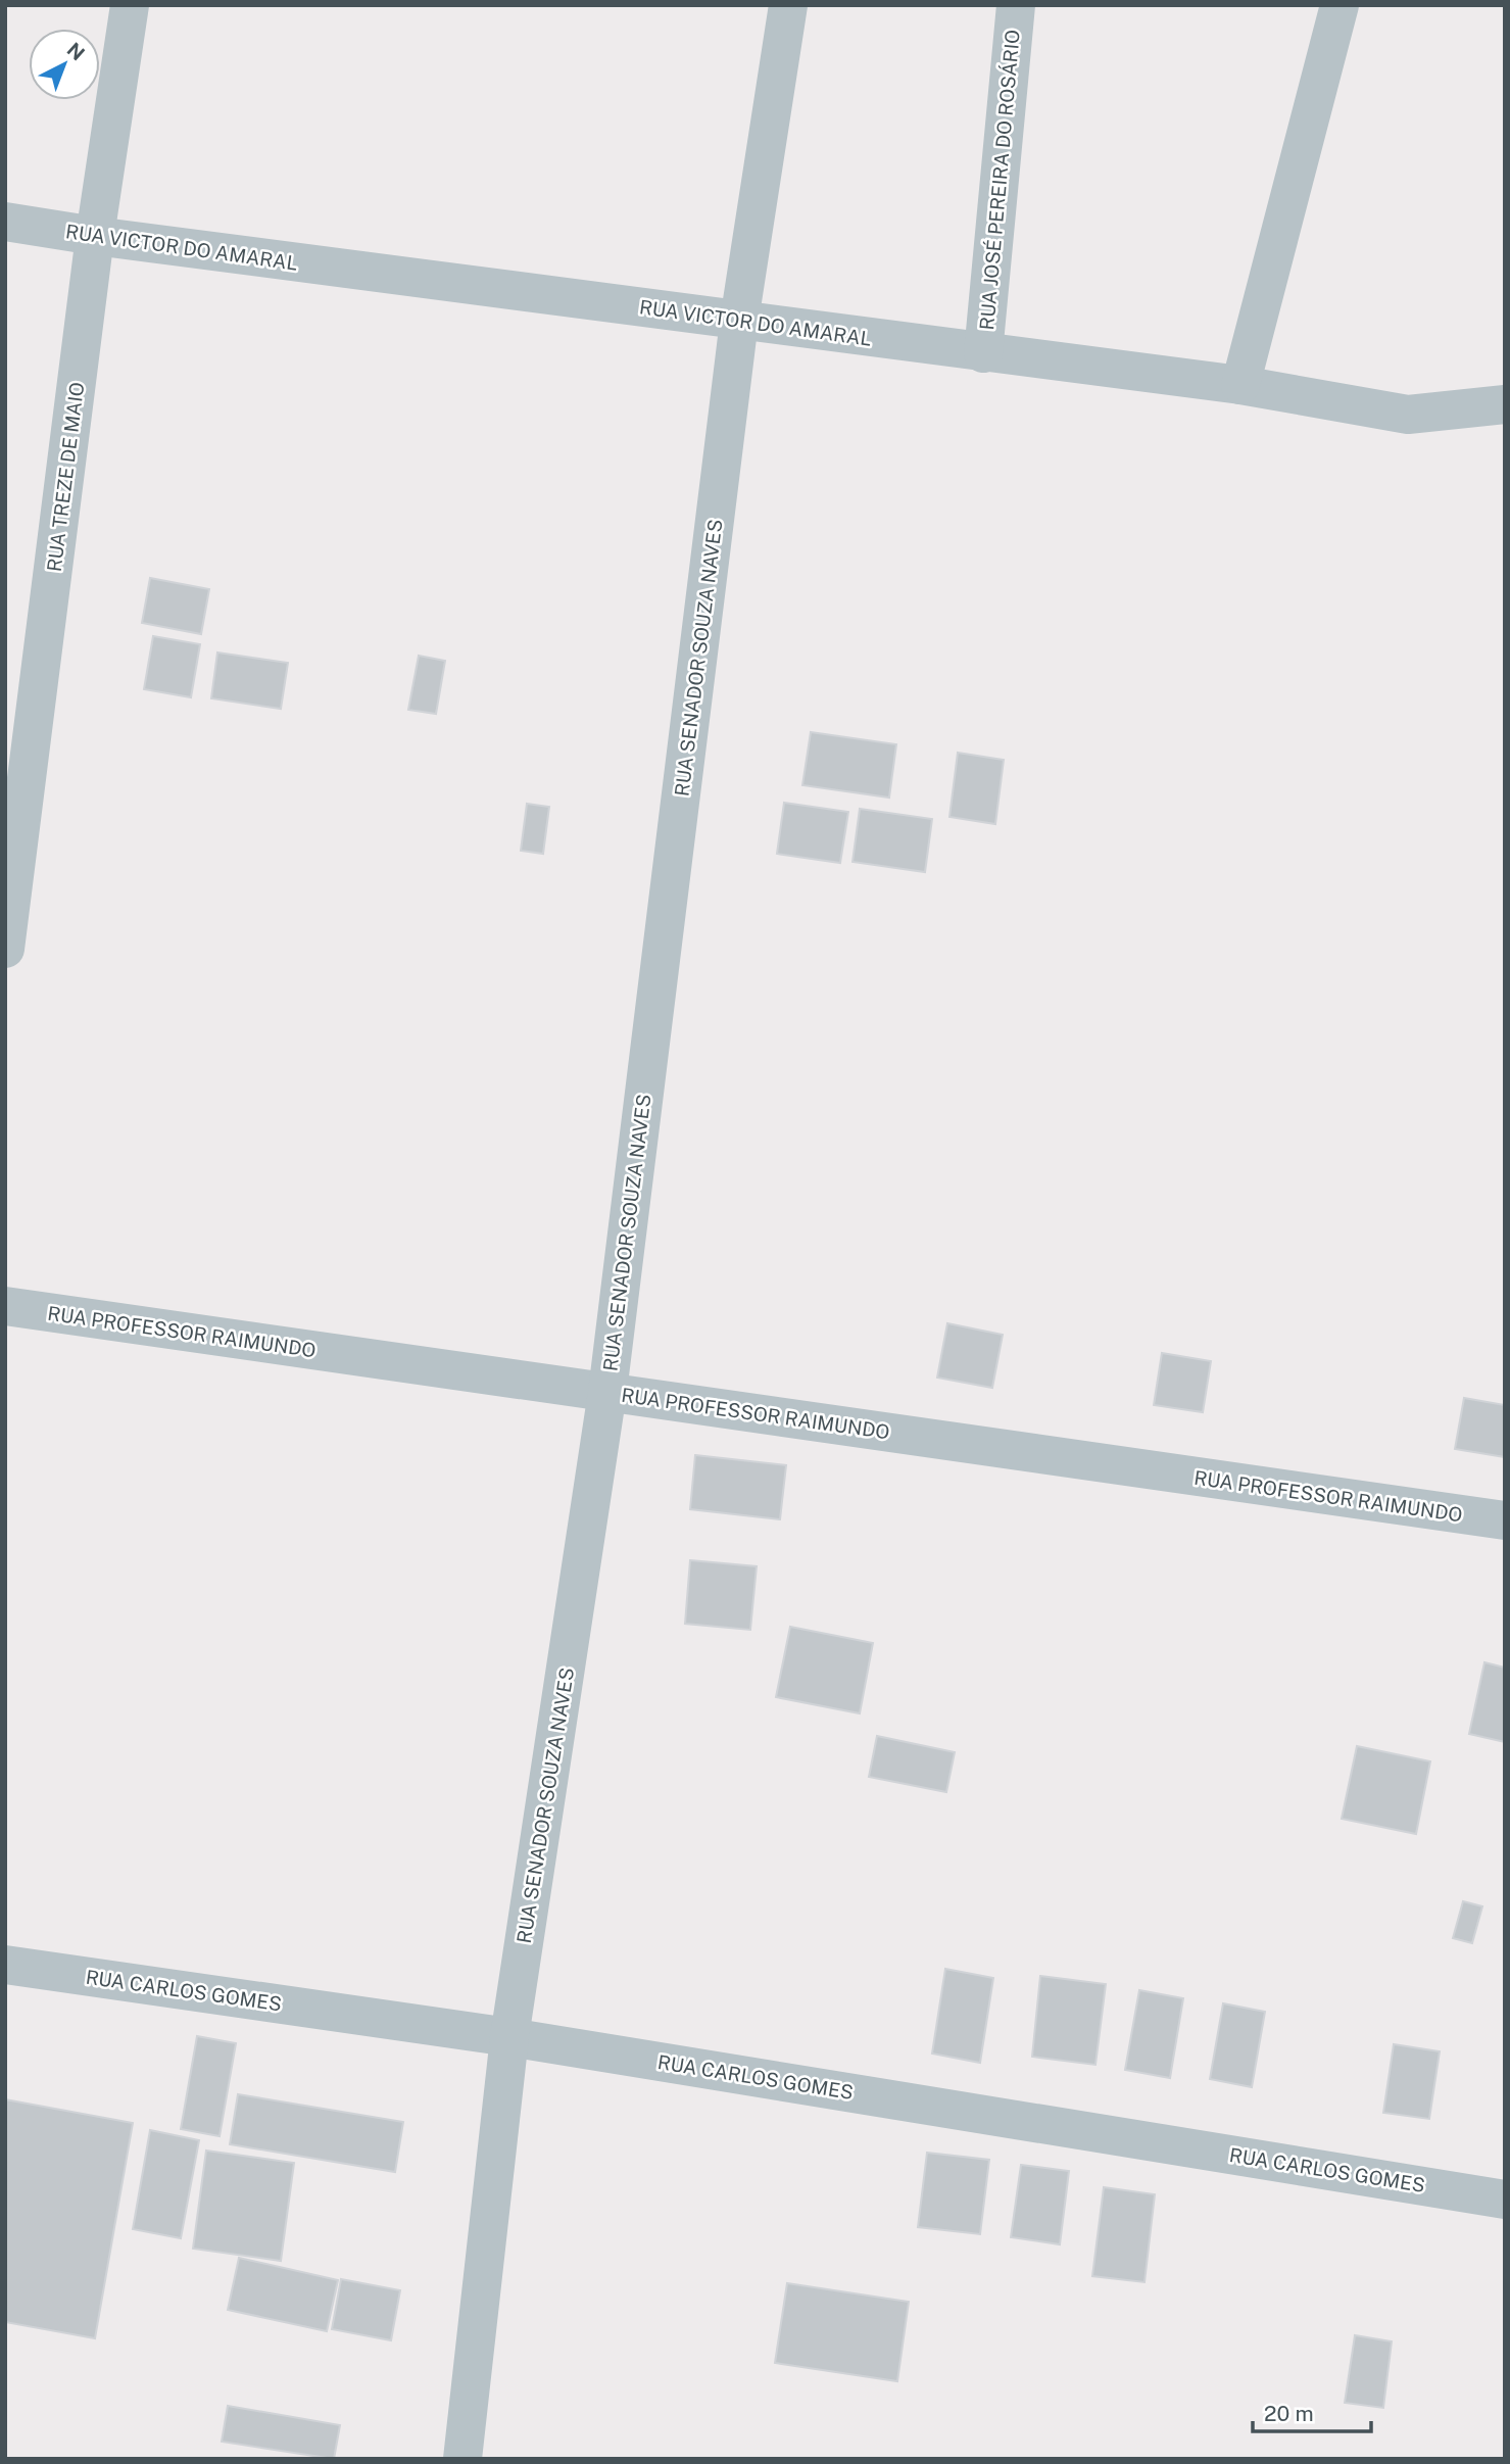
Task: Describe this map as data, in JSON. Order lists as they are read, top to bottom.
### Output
{
  "streets": {
    "street": [
      "RUA JOSÉ PEREIRA DO ROSÁRIO",
      "RUA VICTOR DO AMARAL",
      "RUA TREZE DE MAIO",
      "RUA SENADOR SOUZA NAVES",
      "RUA PROFESSOR RAIMUNDO",
      "RUA CARLOS GOMES"
    ]
  },
  "crossings": [
    ["RUA JOSÉ PEREIRA DO ROSÁRIO", "RUA VICTOR DO AMARAL"],
    ["RUA VICTOR DO AMARAL", "RUA TREZE DE MAIO"],
    ["RUA VICTOR DO AMARAL", "RUA SENADOR SOUZA NAVES"],
    ["RUA SENADOR SOUZA NAVES", "RUA PROFESSOR RAIMUNDO"],
    ["RUA SENADOR SOUZA NAVES", "RUA CARLOS GOMES"]
  ],
  "scale_bar": "20 m",
  "north": "top right"
}
